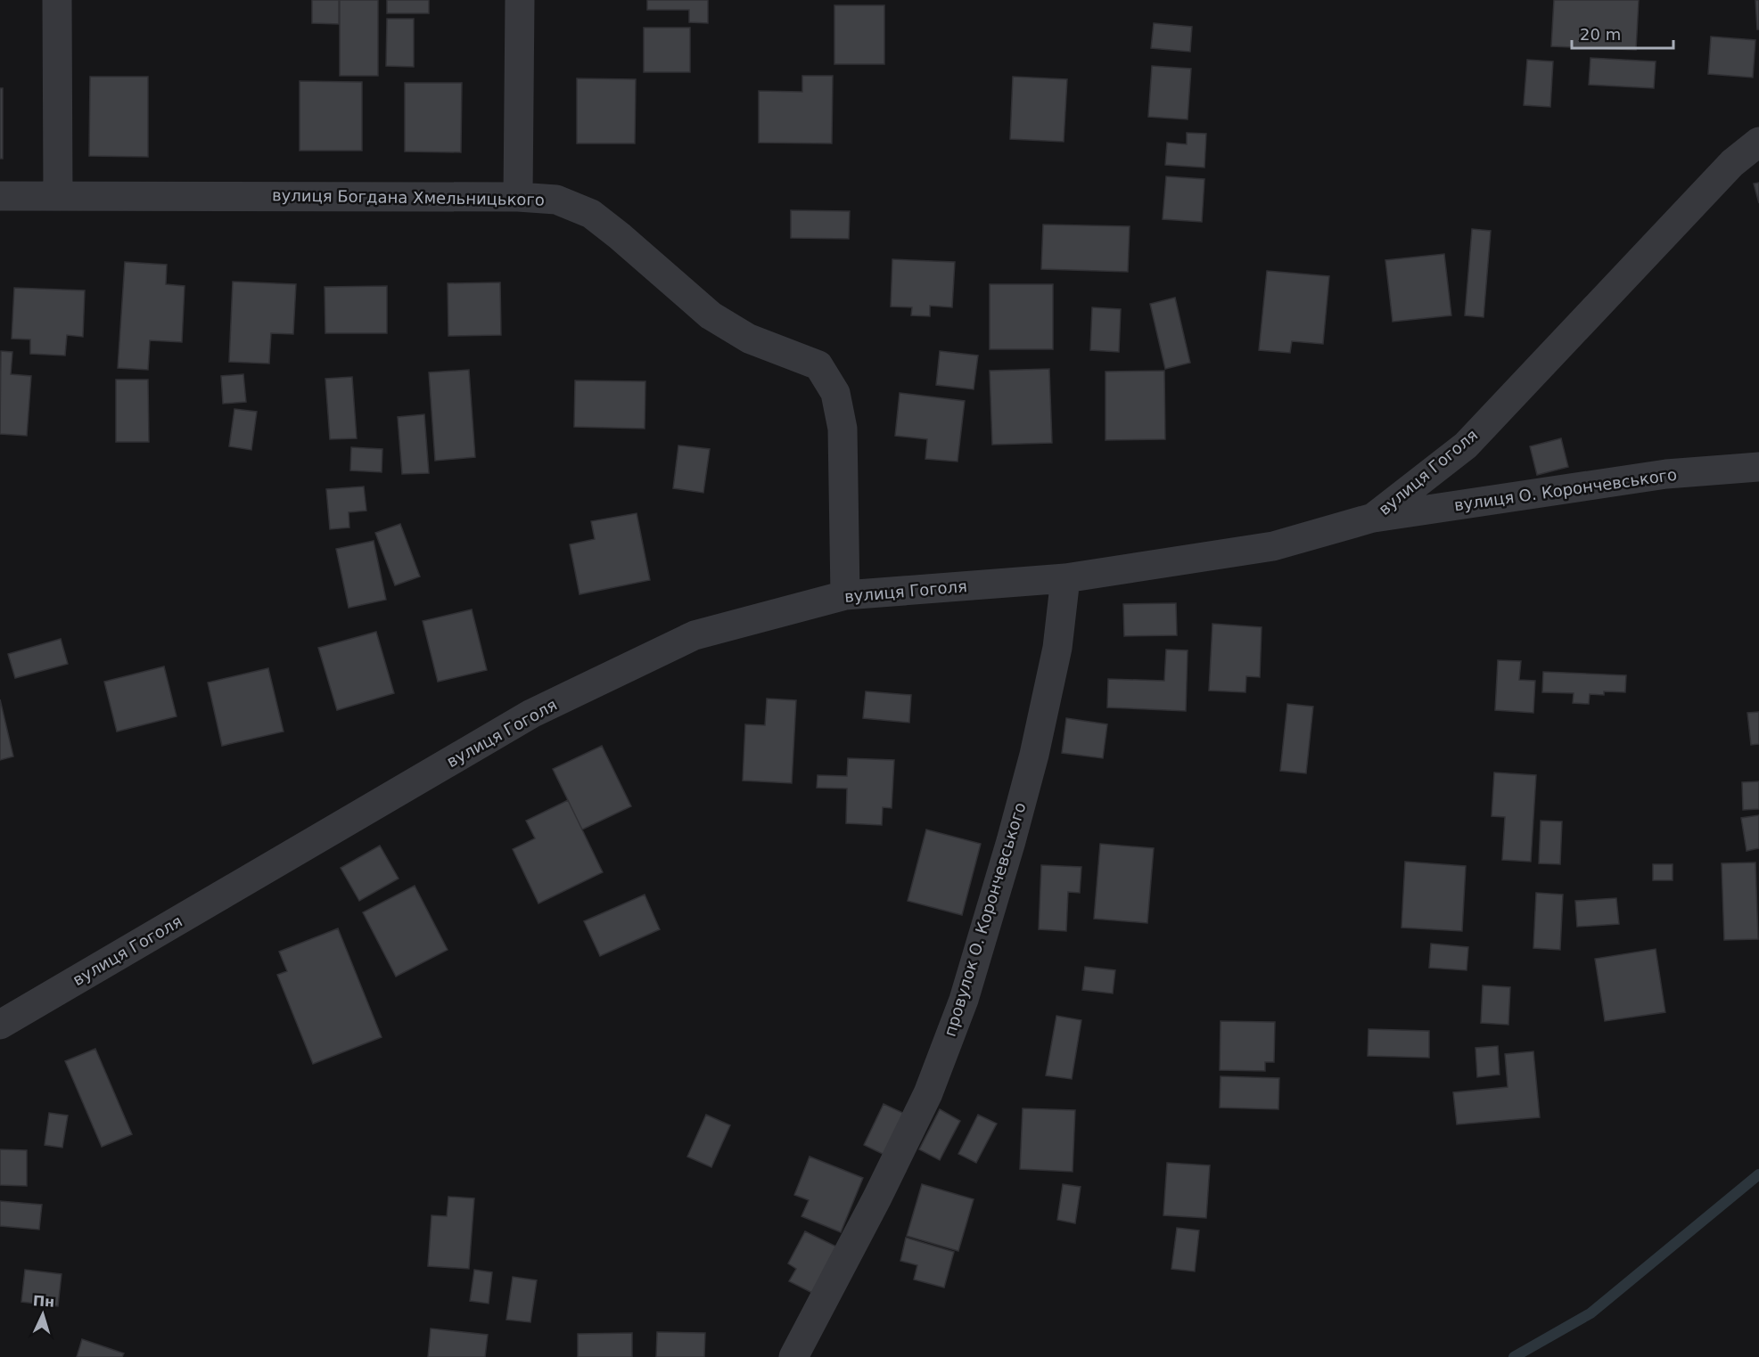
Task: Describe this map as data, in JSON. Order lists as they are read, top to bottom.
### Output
{
  "streets": {
    "street": [
      "вулиця Богдана Хмельницького",
      "вулиця Гоголя",
      "вулиця О. Корончевського",
      "провулок О. Корончевського"
    ]
  },
  "crossings": [
    ["вулиця Богдана Хмельницького", "вулиця Гоголя"],
    ["вулиця Гоголя", "вулиця О. Корончевського"],
    ["вулиця Гоголя", "провулок О. Корончевського"]
  ],
  "scale_bar": "20 m",
  "north": "top"
}
